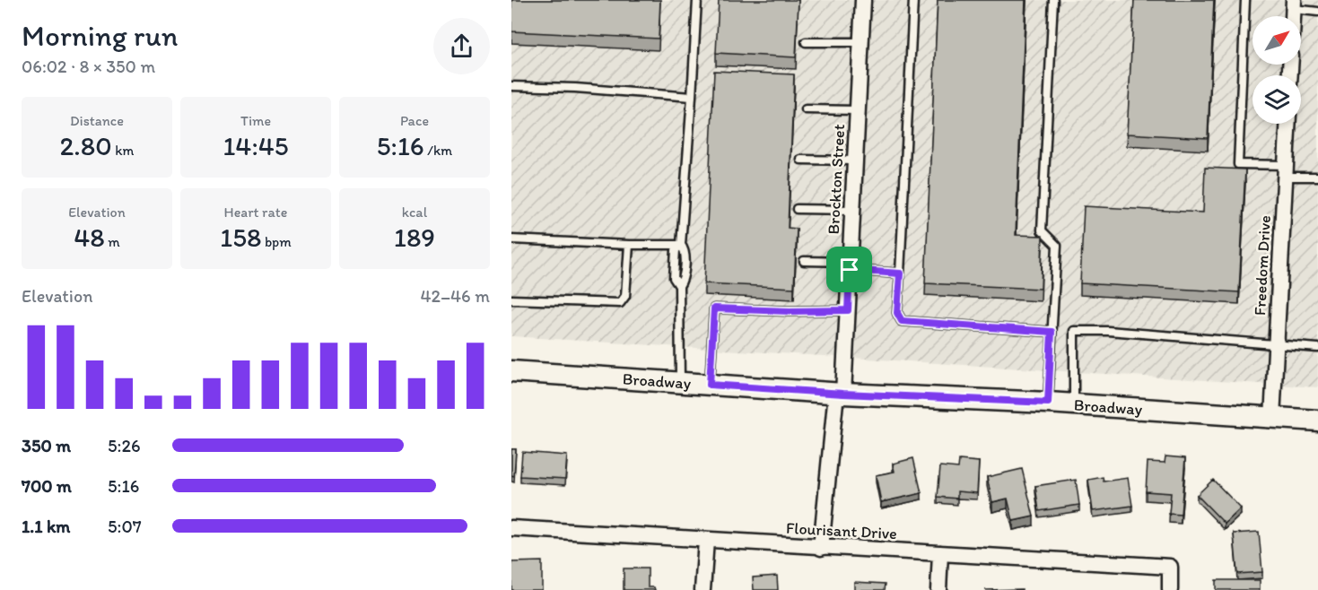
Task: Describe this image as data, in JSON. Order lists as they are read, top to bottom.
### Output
{
  "streets": {
    "main road": ["Broadway"],
    "street": ["Brockton Street", "Freedom Drive", "Flourisant Drive"]
  },
  "crossings": [
    ["Brockton Street", "Broadway"],
    ["Brockton Street", "Flourisant Drive"],
    ["Freedom Drive", "Broadway"]
  ],
  "north": "top right",
  "page": {
    "heading": ["Morning run", "06:02 · 8 × 350 m"],
    "stats": [
      ["Distance", "2.80 km"],
      ["Time", "14:45"],
      ["Pace", "5:16 /km"],
      ["Elevation", "48 m"],
      ["Heart rate", "158 bpm"],
      ["kcal", "189"]
    ],
    "chart": ["Elevation", "42–46 m"],
    "list": [
      {
        "name": "350 m",
        "note": "5:26"
      },
      {
        "name": "700 m",
        "note": "5:16"
      },
      {
        "name": "1.1 km",
        "note": "5:07"
      }
    ]
  }
}
